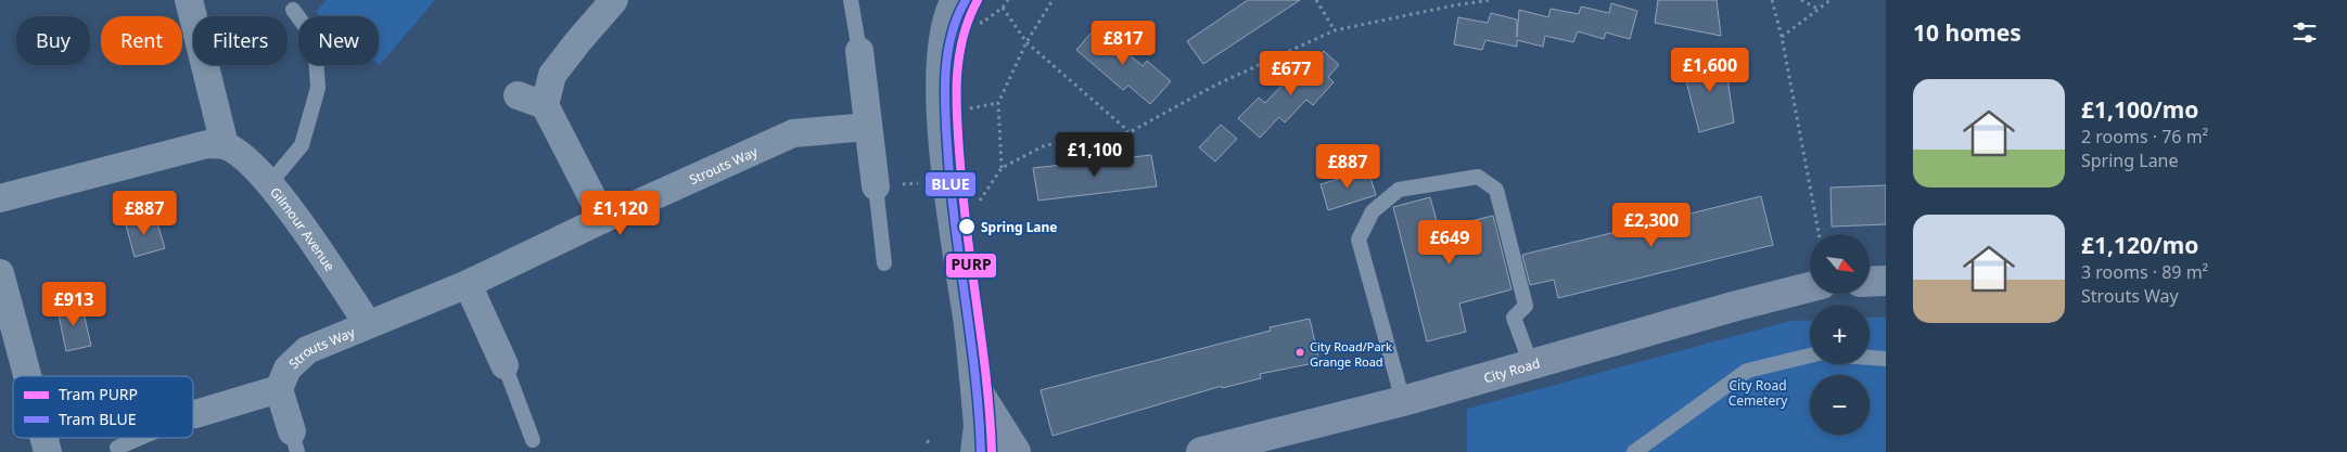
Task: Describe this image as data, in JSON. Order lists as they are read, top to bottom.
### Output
{
  "streets": {
    "main road": ["City Road"],
    "street": ["Strouts Way", "Gilmour Avenue"]
  },
  "crossings": [
    ["Strouts Way", "Gilmour Avenue"]
  ],
  "parks": ["City Road Cemetery"],
  "places": ["Spring Lane", "City Road/Park Grange Road"],
  "lines": ["tram line PURP", "tram line BLUE"],
  "legend": ["Tram PURP", "Tram BLUE"],
  "north": "bottom right",
  "page": {
    "heading": "10 homes",
    "chip": [
      "Buy",
      "Rent",
      "Filters",
      "New"
    ],
    "price": [
      "£817",
      "£1,600",
      "£677",
      "£1,100",
      "£887",
      "£887",
      "£1,120",
      "£2,300",
      "£649",
      "£913"
    ],
    "list": [
      {
        "name": "£1,100/mo",
        "note": "2 rooms · 76 m² · Spring Lane"
      },
      {
        "name": "£1,120/mo",
        "note": "3 rooms · 89 m² · Strouts Way"
      }
    ],
    "map_buttons": ["+", "−"]
  }
}
